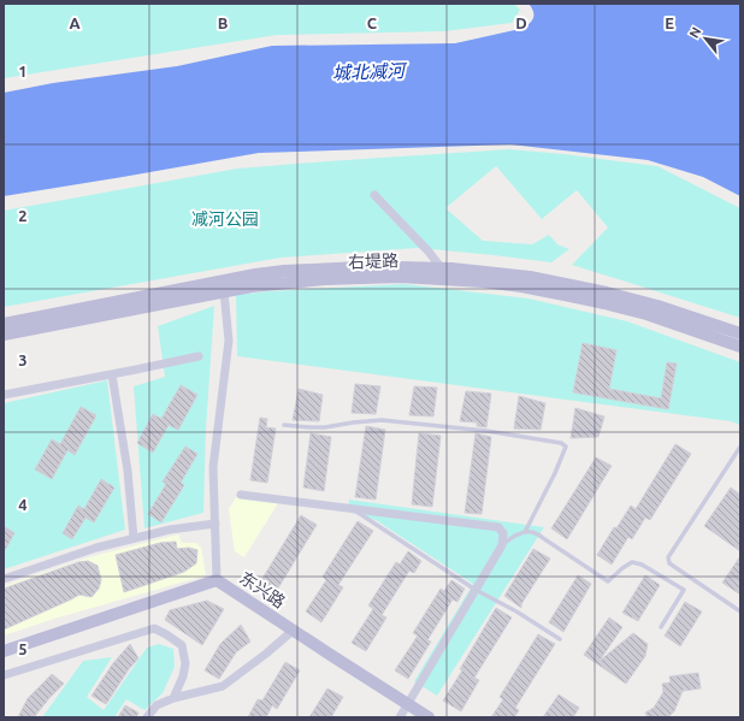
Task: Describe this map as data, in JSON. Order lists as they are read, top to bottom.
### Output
{
  "streets": {
    "main road": ["右堤路", "东兴路"]
  },
  "water": ["城北减河"],
  "parks": ["减河公园"],
  "north": "top left",
  "grid": {
    "columns": [
      "A",
      "B",
      "C",
      "D",
      "E"
    ],
    "rows": [
      "1",
      "2",
      "3",
      "4",
      "5"
    ]
  }
}
